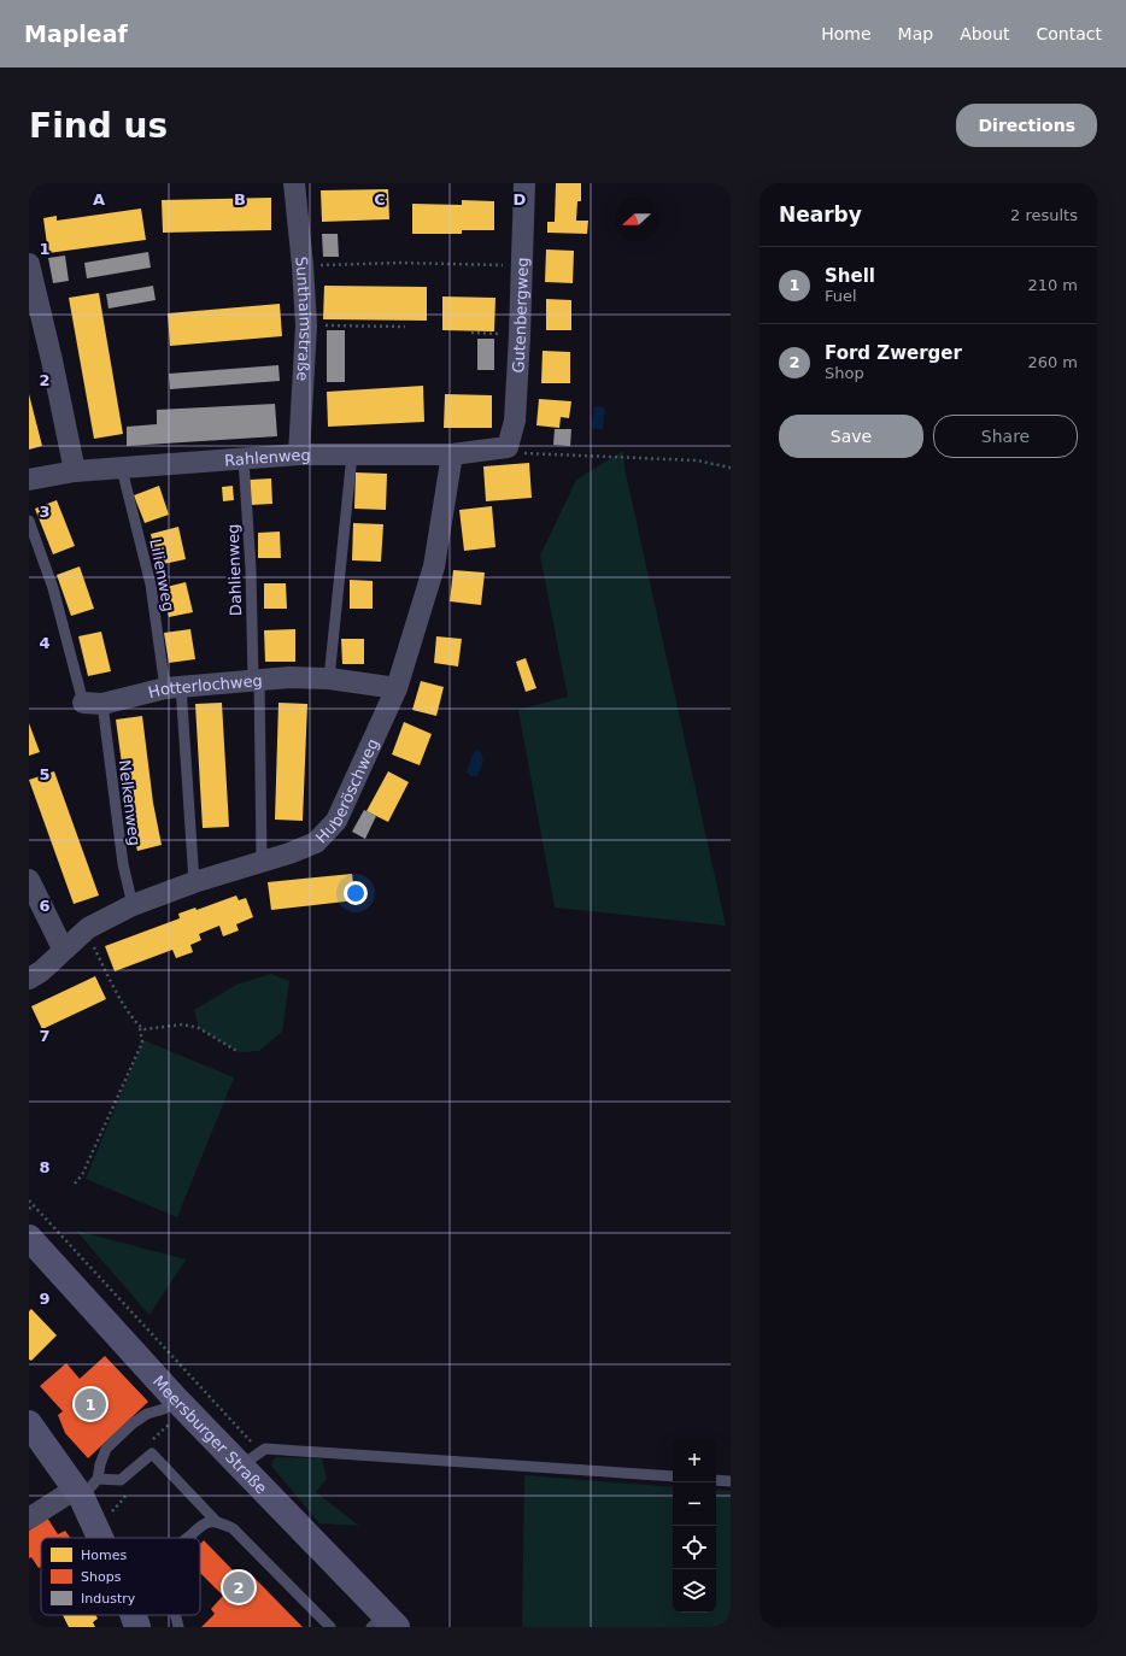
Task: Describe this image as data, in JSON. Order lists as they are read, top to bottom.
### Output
{
  "streets": {
    "street": [
      "Gutenbergweg",
      "Sunthaimstraße",
      "Rahlenweg",
      "Hotterlochweg",
      "Huberöschweg",
      "Meersburger Straße"
    ],
    "lane": ["Dahlienweg", "Lilienweg", "Nelkenweg"]
  },
  "crossings": [
    ["Gutenbergweg", "Rahlenweg"],
    ["Sunthaimstraße", "Rahlenweg"],
    ["Rahlenweg", "Dahlienweg"],
    ["Rahlenweg", "Lilienweg"],
    ["Rahlenweg", "Huberöschweg"],
    ["Dahlienweg", "Hotterlochweg"],
    ["Dahlienweg", "Huberöschweg"],
    ["Lilienweg", "Hotterlochweg"],
    ["Lilienweg", "Huberöschweg"],
    ["Hotterlochweg", "Huberöschweg"],
    ["Hotterlochweg", "Nelkenweg"],
    ["Huberöschweg", "Nelkenweg"]
  ],
  "legend": ["Homes", "Shops", "Industry"],
  "north": "left",
  "page": {
    "header": "Mapleaf",
    "nav": [
      "Home",
      "Map",
      "About",
      "Contact"
    ],
    "buttons": [
      "Directions",
      ["Save", "Share"]
    ],
    "title": "Find us",
    "heading": ["Nearby", "2 results"],
    "list": [
      {
        "mark": "1",
        "name": "Shell",
        "note": "Fuel",
        "value": "210 m"
      },
      {
        "mark": "2",
        "name": "Ford Zwerger",
        "note": "Shop",
        "value": "260 m"
      }
    ],
    "pins": ["1", "2"],
    "map_buttons": ["+", "−"]
  },
  "grid": {
    "columns": [
      "A",
      "B",
      "C",
      "D"
    ],
    "rows": [
      "1",
      "2",
      "3",
      "4",
      "5",
      "6",
      "7",
      "8",
      "9"
    ]
  }
}
